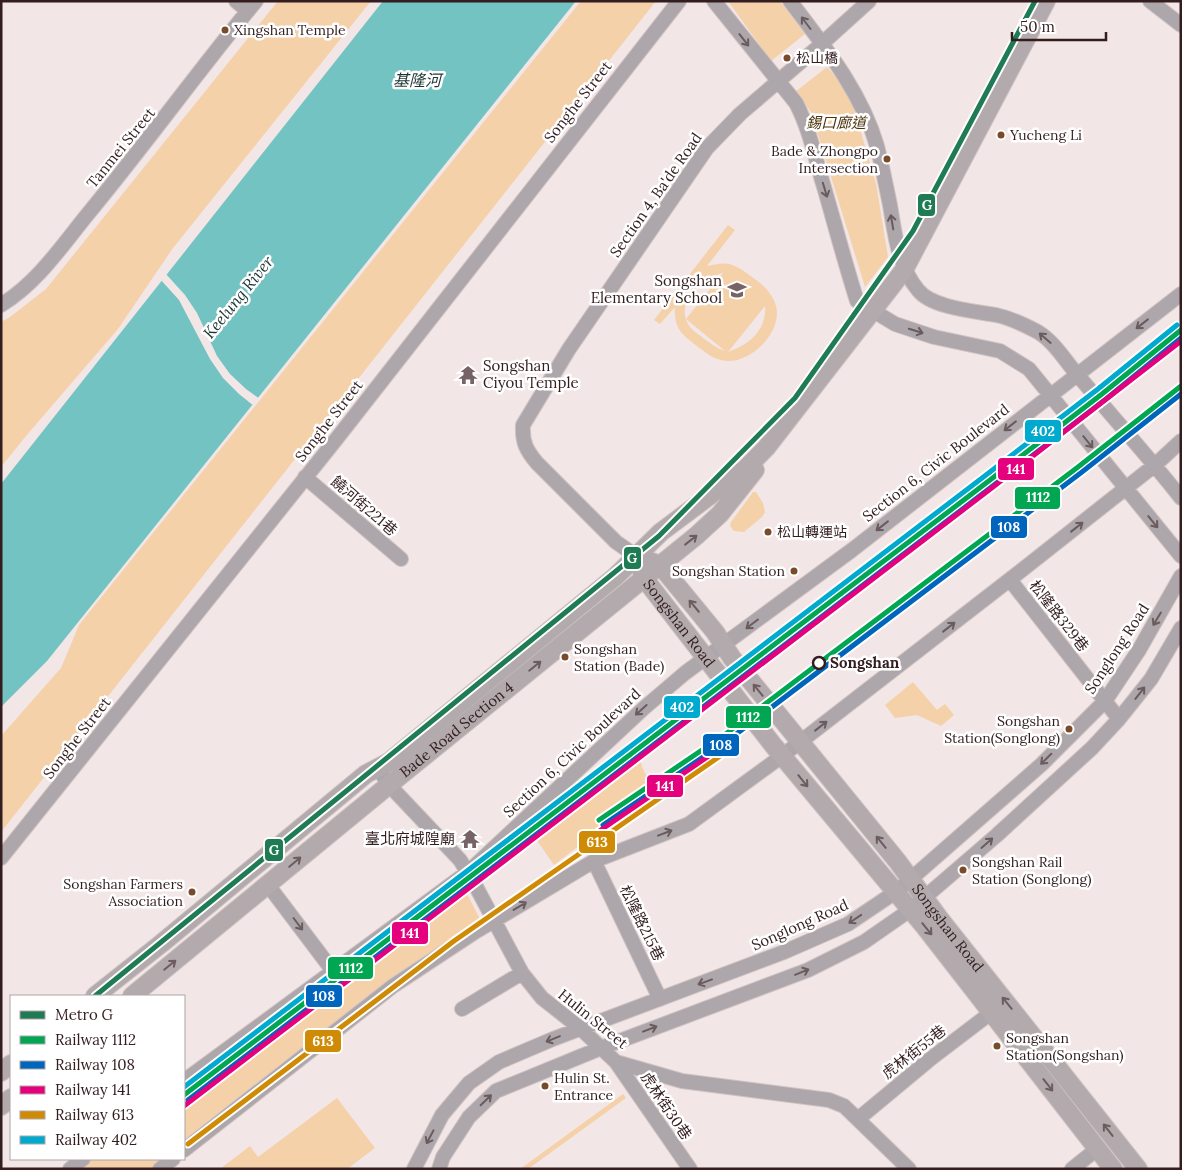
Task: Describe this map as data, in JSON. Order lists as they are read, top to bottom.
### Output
{
  "streets": {
    "main road": ["Songshan Road", "Bade Road Section 4"],
    "street": [
      "Songhe Street",
      "Tanmei Street",
      "Section 4, Ba'de Road",
      "Section 6, Civic Boulevard",
      "饒河街221巷",
      "松隆路329巷",
      "Songlong Road",
      "松隆路215巷",
      "Hulin Street",
      "虎林街55巷",
      "虎林街30巷"
    ]
  },
  "crossings": [
    ["Songhe Street", "饒河街221巷"],
    ["Section 4, Ba'de Road", "Songshan Road"],
    ["Section 4, Ba'de Road", "Bade Road Section 4"],
    ["Section 6, Civic Boulevard", "Songshan Road"],
    ["Section 6, Civic Boulevard", "Hulin Street"],
    ["松隆路329巷", "Songlong Road"],
    ["Songshan Road", "Songlong Road"],
    ["Songshan Road", "Bade Road Section 4"],
    ["Songshan Road", "虎林街55巷"],
    ["Songlong Road", "松隆路215巷"],
    ["Songlong Road", "Hulin Street"],
    ["Bade Road Section 4", "Hulin Street"],
    ["Hulin Street", "虎林街55巷"],
    ["Hulin Street", "虎林街30巷"]
  ],
  "water": ["基隆河", "Keelung River"],
  "parks": ["錫口廊道"],
  "places": {
    "other": [
      "Xingshan Temple",
      "松山橋",
      "Yucheng Li",
      "Bade & Zhongpo Intersection",
      "松山轉運站",
      "Songshan Station",
      "Songshan Station (Bade)",
      "Songshan",
      "Songshan Station(Songlong)",
      "Songshan Rail Station (Songlong)",
      "Songshan Farmers Association",
      "Songshan Station(Songshan)",
      "Hulin St. Entrance"
    ],
    "school or university": ["Songshan Elementary School"],
    "temple": ["Songshan Ciyou Temple", "臺北府城隍廟"]
  },
  "lines": [
    "metro line G",
    "rail line 402",
    "rail line 1112",
    "rail line 108",
    "rail line 141",
    "rail line 613"
  ],
  "legend": [
    "Metro G",
    "Railway 1112",
    "Railway 108",
    "Railway 141",
    "Railway 613",
    "Railway 402"
  ],
  "scale_bar": "50 m"
}
